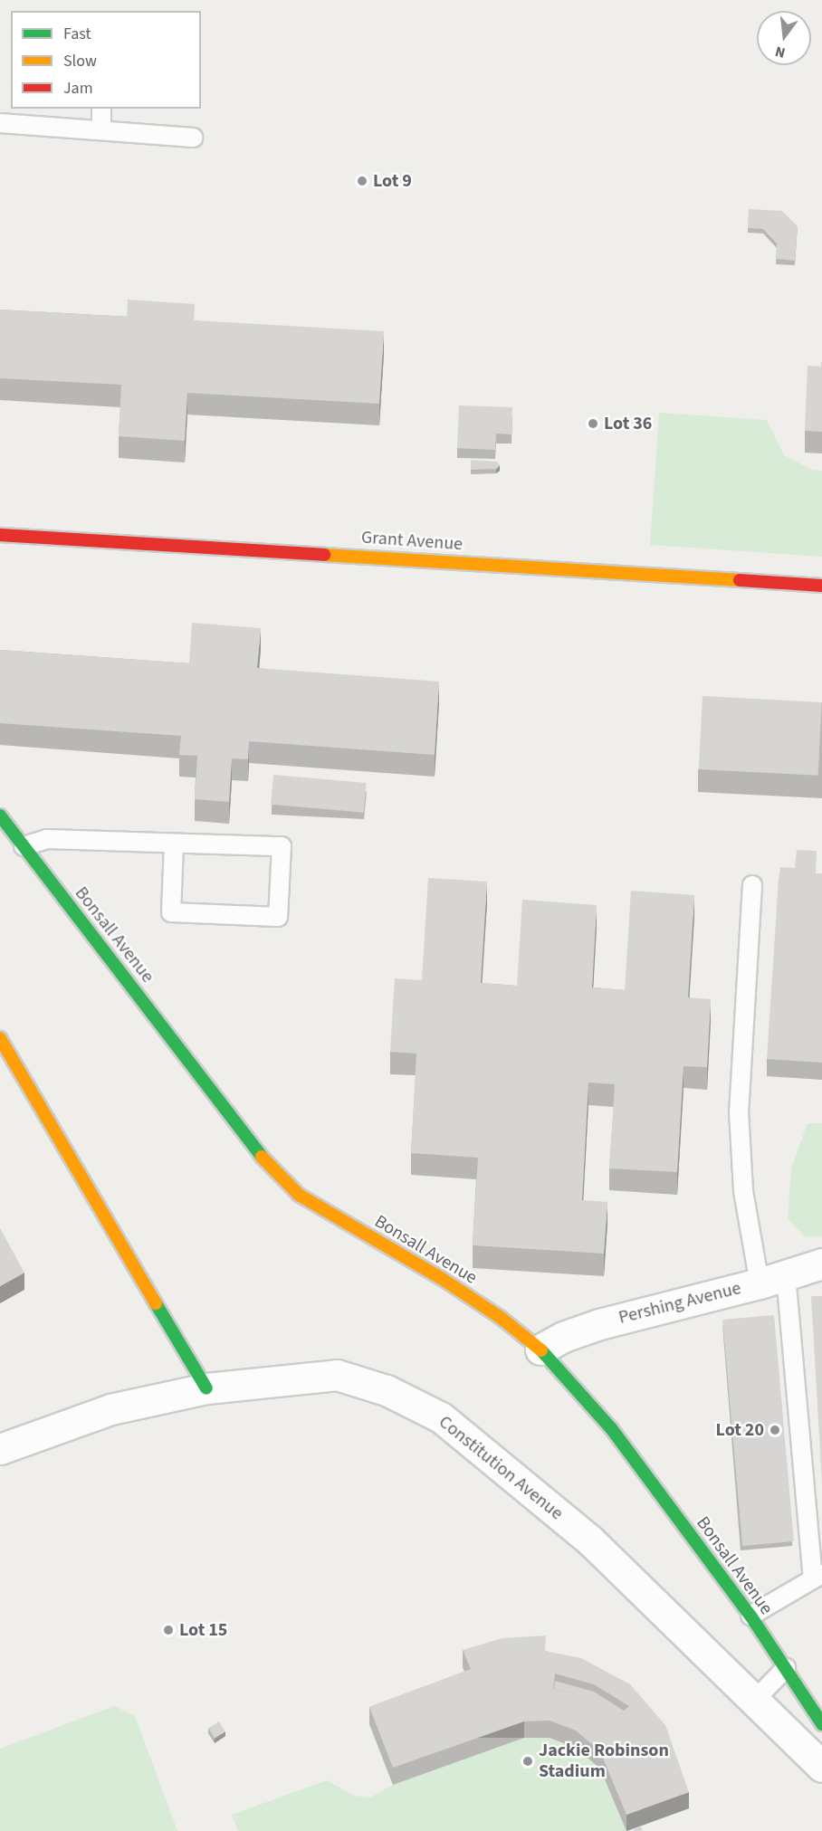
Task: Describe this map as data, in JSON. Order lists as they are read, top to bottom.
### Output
{
  "streets": {
    "street": [
      "Grant Avenue",
      "Bonsall Avenue",
      "Pershing Avenue",
      "Constitution Avenue"
    ]
  },
  "crossings": [
    ["Bonsall Avenue", "Pershing Avenue"]
  ],
  "places": [
    "Lot 9",
    "Lot 36",
    "Lot 20",
    "Lot 15",
    "Jackie Robinson Stadium"
  ],
  "legend": ["Fast", "Slow", "Jam"],
  "north": "bottom"
}
